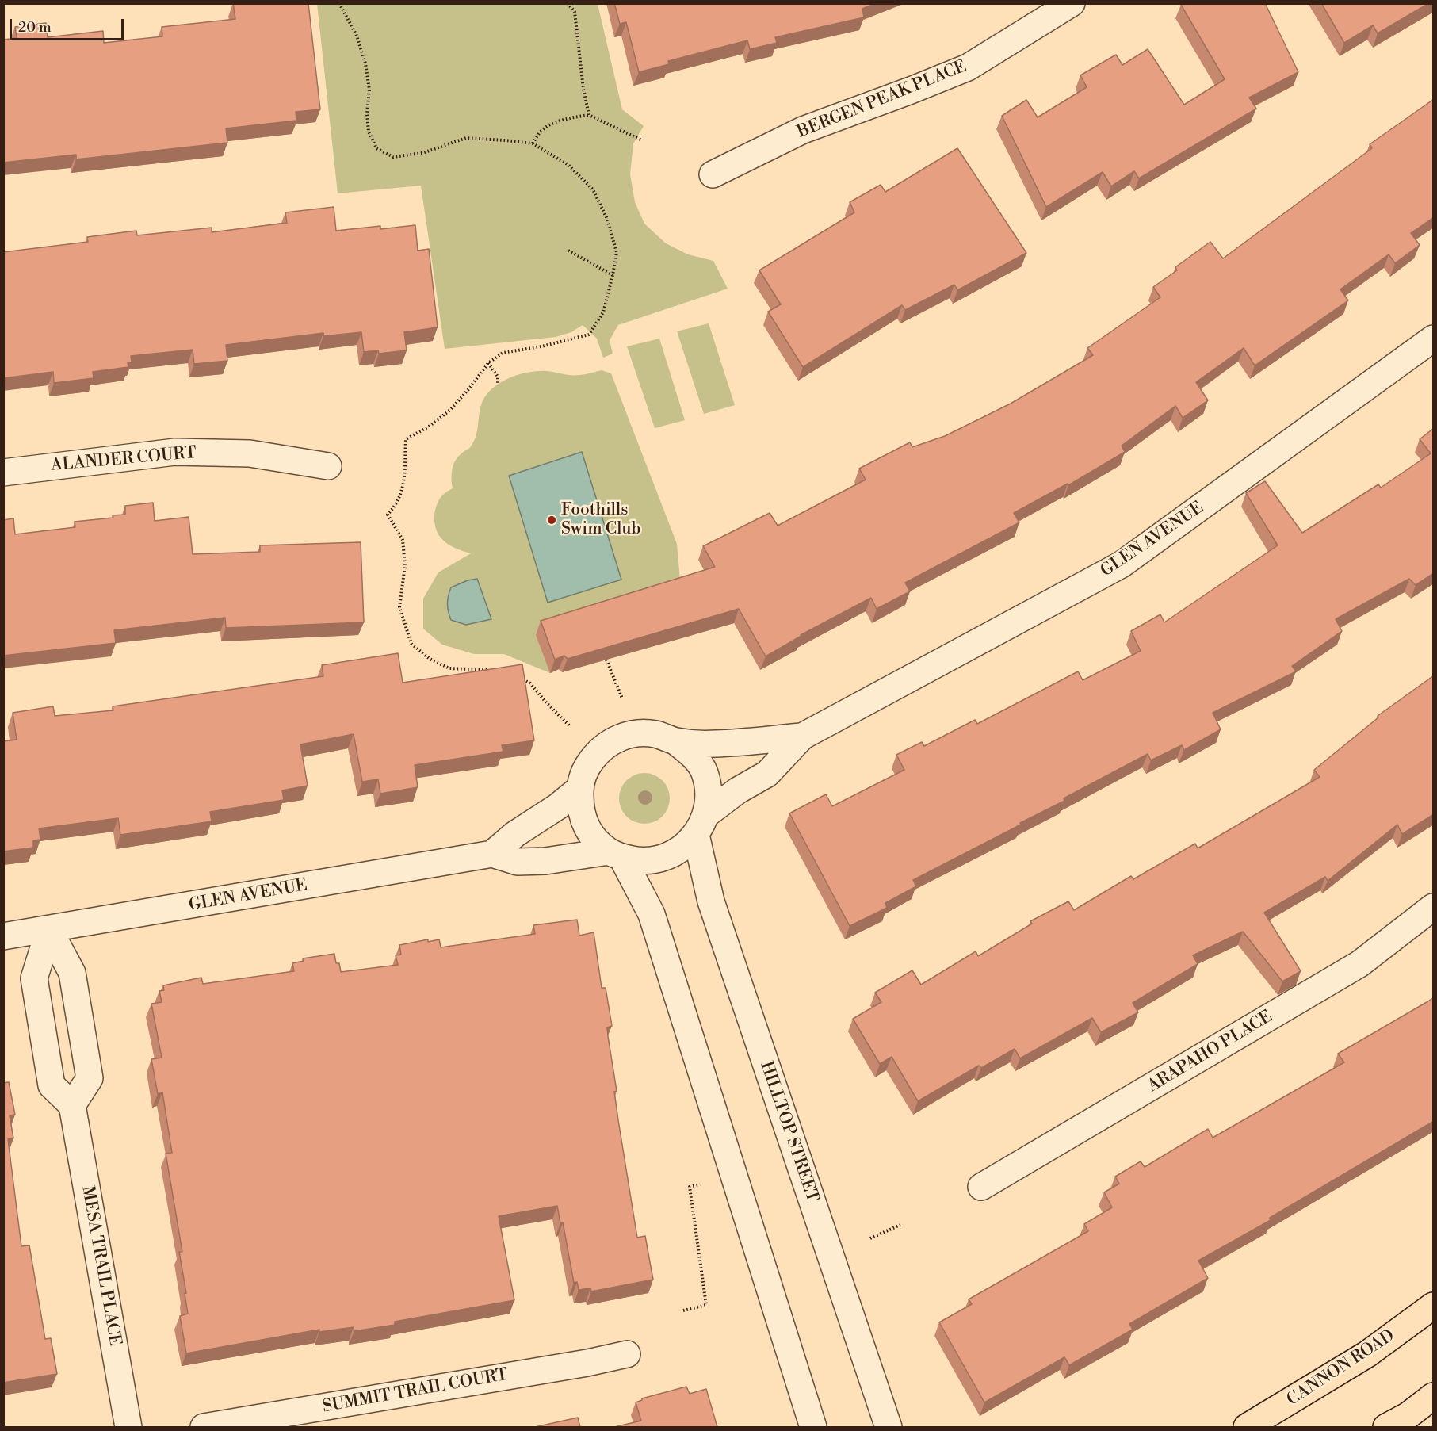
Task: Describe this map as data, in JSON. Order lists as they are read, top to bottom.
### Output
{
  "streets": {
    "main road": ["CANNON ROAD"],
    "street": [
      "BERGEN PEAK PLACE",
      "ALANDER COURT",
      "GLEN AVENUE",
      "ARAPAHO PLACE",
      "HILLTOP STREET",
      "MESA TRAIL PLACE",
      "SUMMIT TRAIL COURT"
    ]
  },
  "crossings": [
    ["GLEN AVENUE", "HILLTOP STREET"]
  ],
  "places": ["Foothills Swim Club"],
  "scale_bar": "20 m"
}
